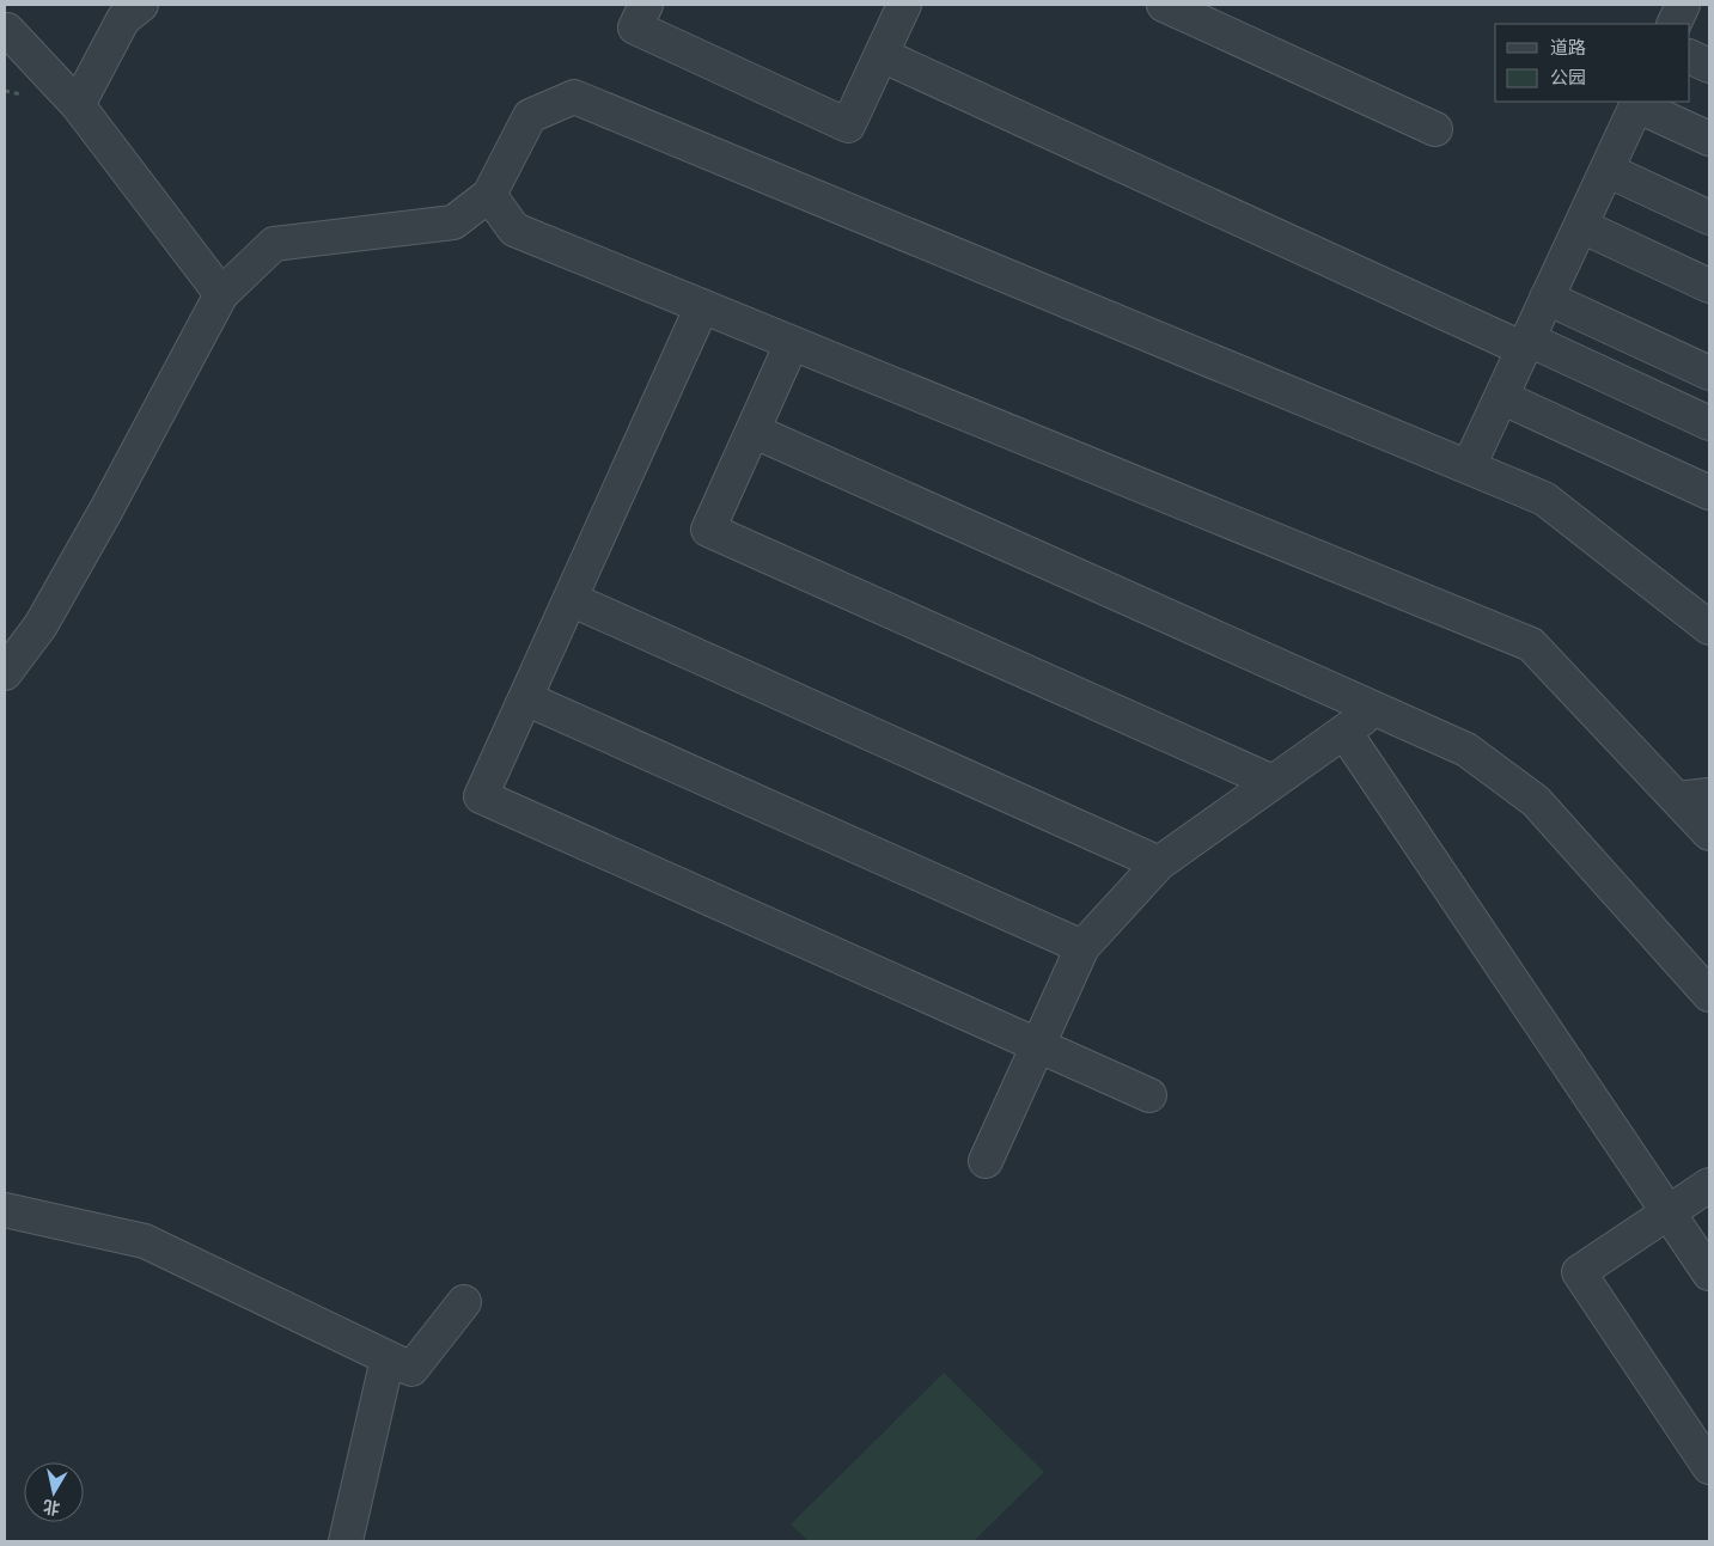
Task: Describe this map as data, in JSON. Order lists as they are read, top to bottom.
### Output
{
  "legend": ["道路", "公园"],
  "north": "bottom"
}
